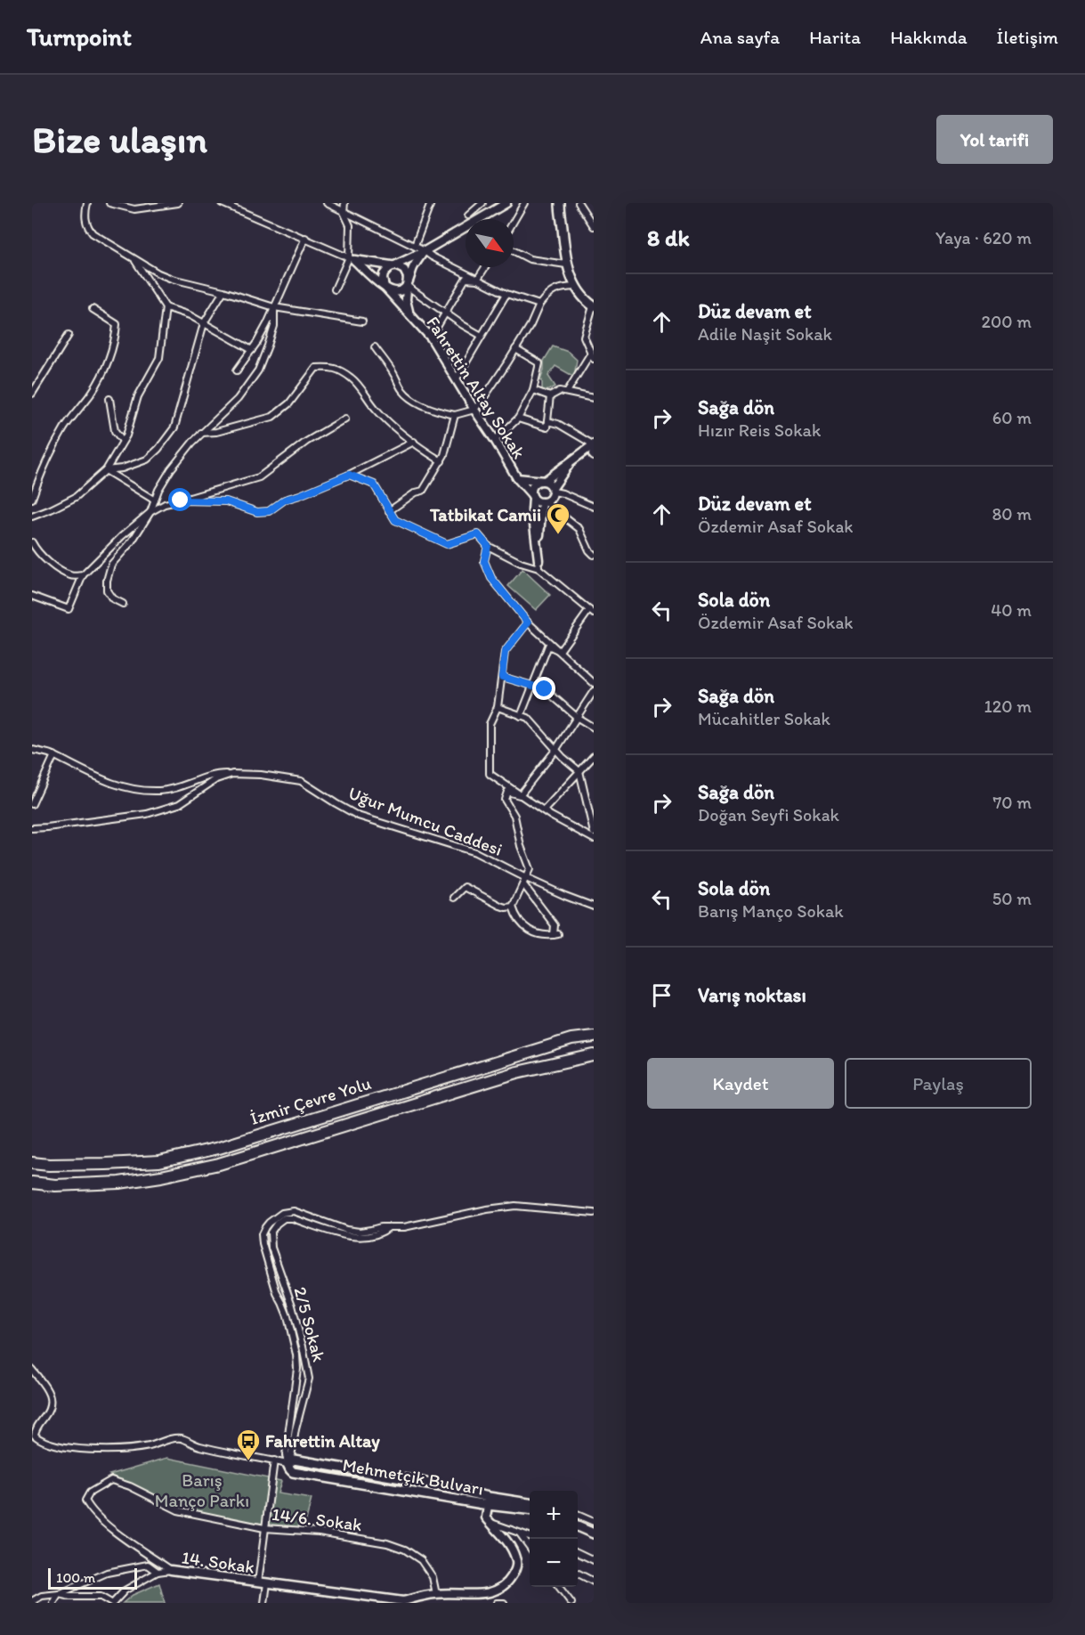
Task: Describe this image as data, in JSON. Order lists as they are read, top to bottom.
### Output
{
  "streets": {
    "highway": ["İzmir Çevre Yolu"],
    "main road": ["Mehmetçik Bulvarı"],
    "street": [
      "Fahrettin Altay Sokak",
      "Uğur Mumcu Caddesi",
      "2/5 Sokak",
      "14/6. Sokak",
      "14. Sokak"
    ]
  },
  "crossings": [
    ["2/5 Sokak", "Mehmetçik Bulvarı"],
    ["14/6. Sokak", "14. Sokak"]
  ],
  "parks": ["Barış Manço Parkı"],
  "places": {
    "mosque": ["Tatbikat Camii"],
    "bus stop": ["Fahrettin Altay"]
  },
  "scale_bar": "100 m",
  "north": "bottom right",
  "page": {
    "header": "Turnpoint",
    "nav": [
      "Ana sayfa",
      "Harita",
      "Hakkında",
      "İletişim"
    ],
    "buttons": [
      "Yol tarifi",
      ["Kaydet", "Paylaş"]
    ],
    "title": "Bize ulaşın",
    "heading": ["8 dk", "Yaya · 620 m"],
    "list": [
      ["Düz devam et", "Adile Naşit Sokak", "200 m"],
      ["Sağa dön", "Hızır Reis Sokak", "60 m"],
      ["Düz devam et", "Özdemir Asaf Sokak", "80 m"],
      ["Sola dön", "Özdemir Asaf Sokak", "40 m"],
      ["Sağa dön", "Mücahitler Sokak", "120 m"],
      ["Sağa dön", "Doğan Seyfi Sokak", "70 m"],
      ["Sola dön", "Barış Manço Sokak", "50 m"],
      "Varış noktası"
    ],
    "map_buttons": ["+", "−"],
    "scale": "100 m"
  }
}
